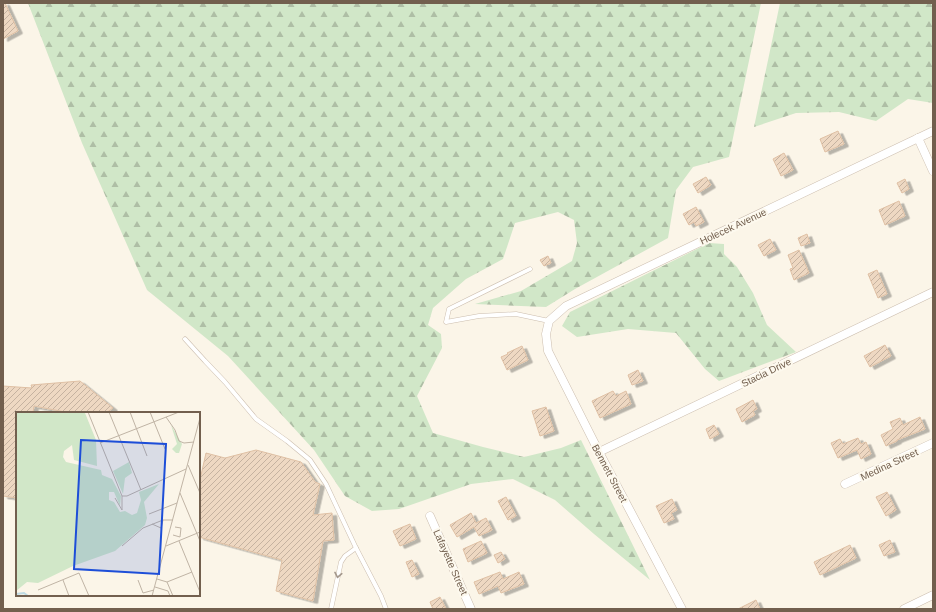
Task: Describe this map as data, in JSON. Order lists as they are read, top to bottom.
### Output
{
  "streets": {
    "street": [
      "Holecek Avenue",
      "Stacia Drive",
      "Medina Street",
      "Bennett Street",
      "Lafayette Street"
    ]
  },
  "crossings": [
    ["Holecek Avenue", "Bennett Street"],
    ["Stacia Drive", "Bennett Street"]
  ]
}
